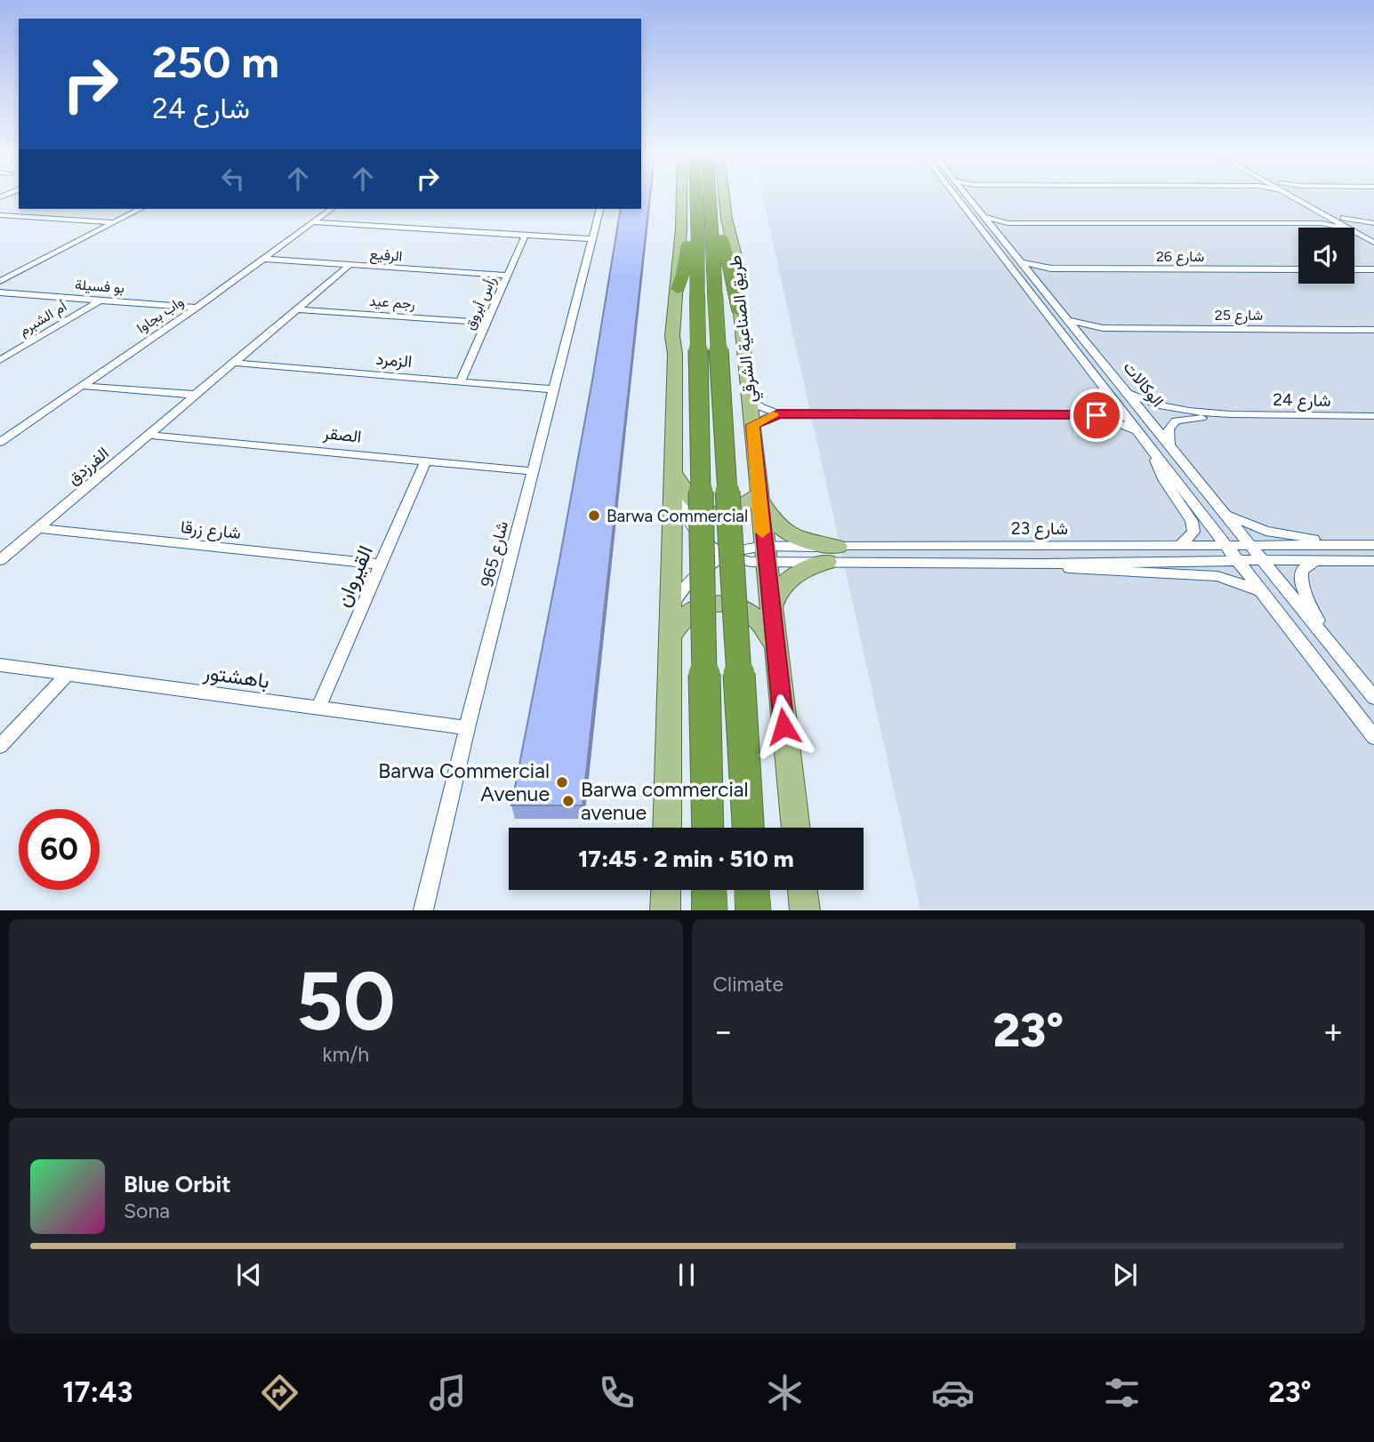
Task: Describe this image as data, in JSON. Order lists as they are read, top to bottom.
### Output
{
  "streets": {
    "highway": ["طريق الصناعية الشرقي"],
    "street": [
      "الرفيع",
      "شارع 26",
      "بو فسيلة",
      "رجم عيد",
      "رأس أبروق",
      "واب بجاوا",
      "شارع 25",
      "أم الشبرم",
      "الزمرد",
      "الوكالات",
      "شارع 24",
      "الصقر",
      "الفرزدق",
      "شارع 23",
      "شارع زرقا",
      "شارع 965",
      "القيروان",
      "باهشتور"
    ]
  },
  "crossings": [
    ["الرفيع", "رأس أبروق"],
    ["الرفيع", "واب بجاوا"],
    ["الرفيع", "الفرزدق"],
    ["شارع 26", "الوكالات"],
    ["بو فسيلة", "واب بجاوا"],
    ["بو فسيلة", "أم الشبرم"],
    ["رجم عيد", "رأس أبروق"],
    ["رجم عيد", "الفرزدق"],
    ["رأس أبروق", "الزمرد"],
    ["شارع 25", "الوكالات"],
    ["طريق الصناعية الشرقي", "شارع 23"],
    ["الزمرد", "الفرزدق"],
    ["الزمرد", "شارع 965"],
    ["الوكالات", "شارع 24"],
    ["الوكالات", "شارع 23"],
    ["الصقر", "الفرزدق"],
    ["الصقر", "شارع 965"],
    ["الصقر", "القيروان"],
    ["الفرزدق", "شارع زرقا"],
    ["شارع زرقا", "القيروان"],
    ["شارع 965", "باهشتور"],
    ["القيروان", "باهشتور"]
  ],
  "places": ["Barwa Commercial", "Barwa Commercial Avenue", "Barwa commercial avenue"],
  "page": {
    "turn": ["250 m", "شارع 24"],
    "limit": "60",
    "trip": "17:45 · 2 min · 510 m",
    "tile": [
      ["50", "km/h"],
      "Climate"
    ],
    "heat": ["−", "23°", "+"],
    "song": ["Blue Orbit", "Sona"],
    "tabs": ["17:43", "23°"]
  }
}
